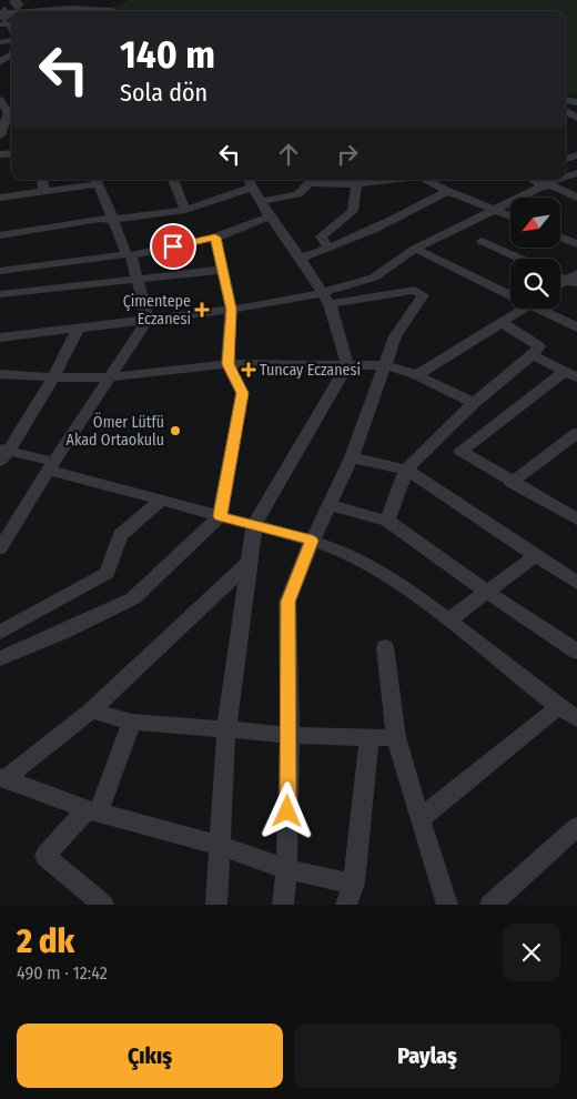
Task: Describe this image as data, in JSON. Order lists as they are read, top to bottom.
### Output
{
  "places": {
    "health": ["Çimentepe Eczanesi", "Tuncay Eczanesi"],
    "other": ["Ömer Lütfü Akad Ortaokulu"]
  },
  "north": "bottom left",
  "page": {
    "turn": ["140 m", "Sola dön"],
    "heading": ["2 dk", "490 m · 12:42"],
    "buttons": ["Çıkış", "Paylaş"]
  }
}
